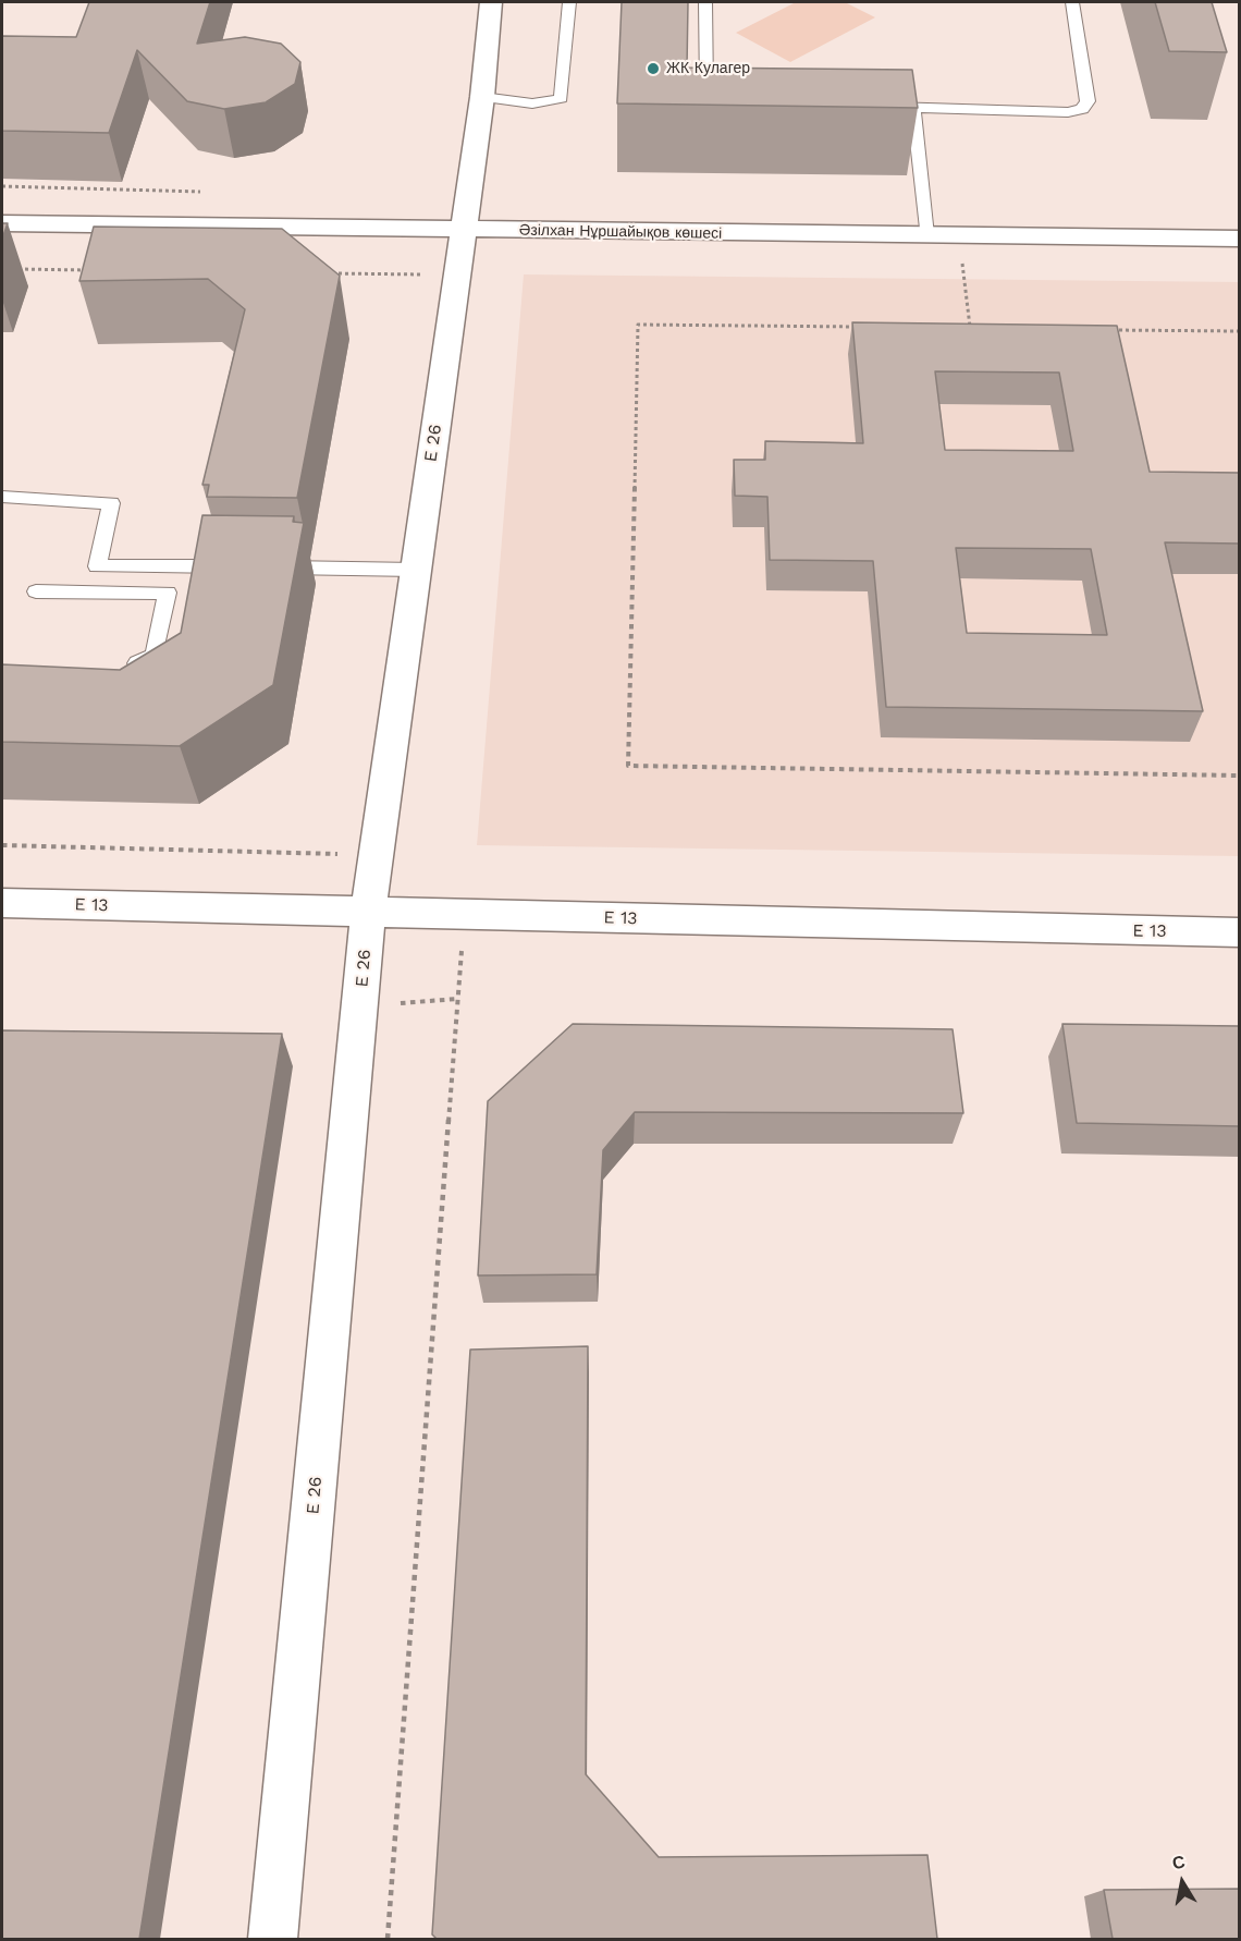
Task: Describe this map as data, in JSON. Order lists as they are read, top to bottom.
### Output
{
  "streets": {
    "street": ["Әзілхан Нұршайықов көшесі", "E 26", "E 13"]
  },
  "crossings": [
    ["Әзілхан Нұршайықов көшесі", "E 26"],
    ["E 26", "E 13"]
  ],
  "places": ["ЖК Кулагер"],
  "north": "top"
}
